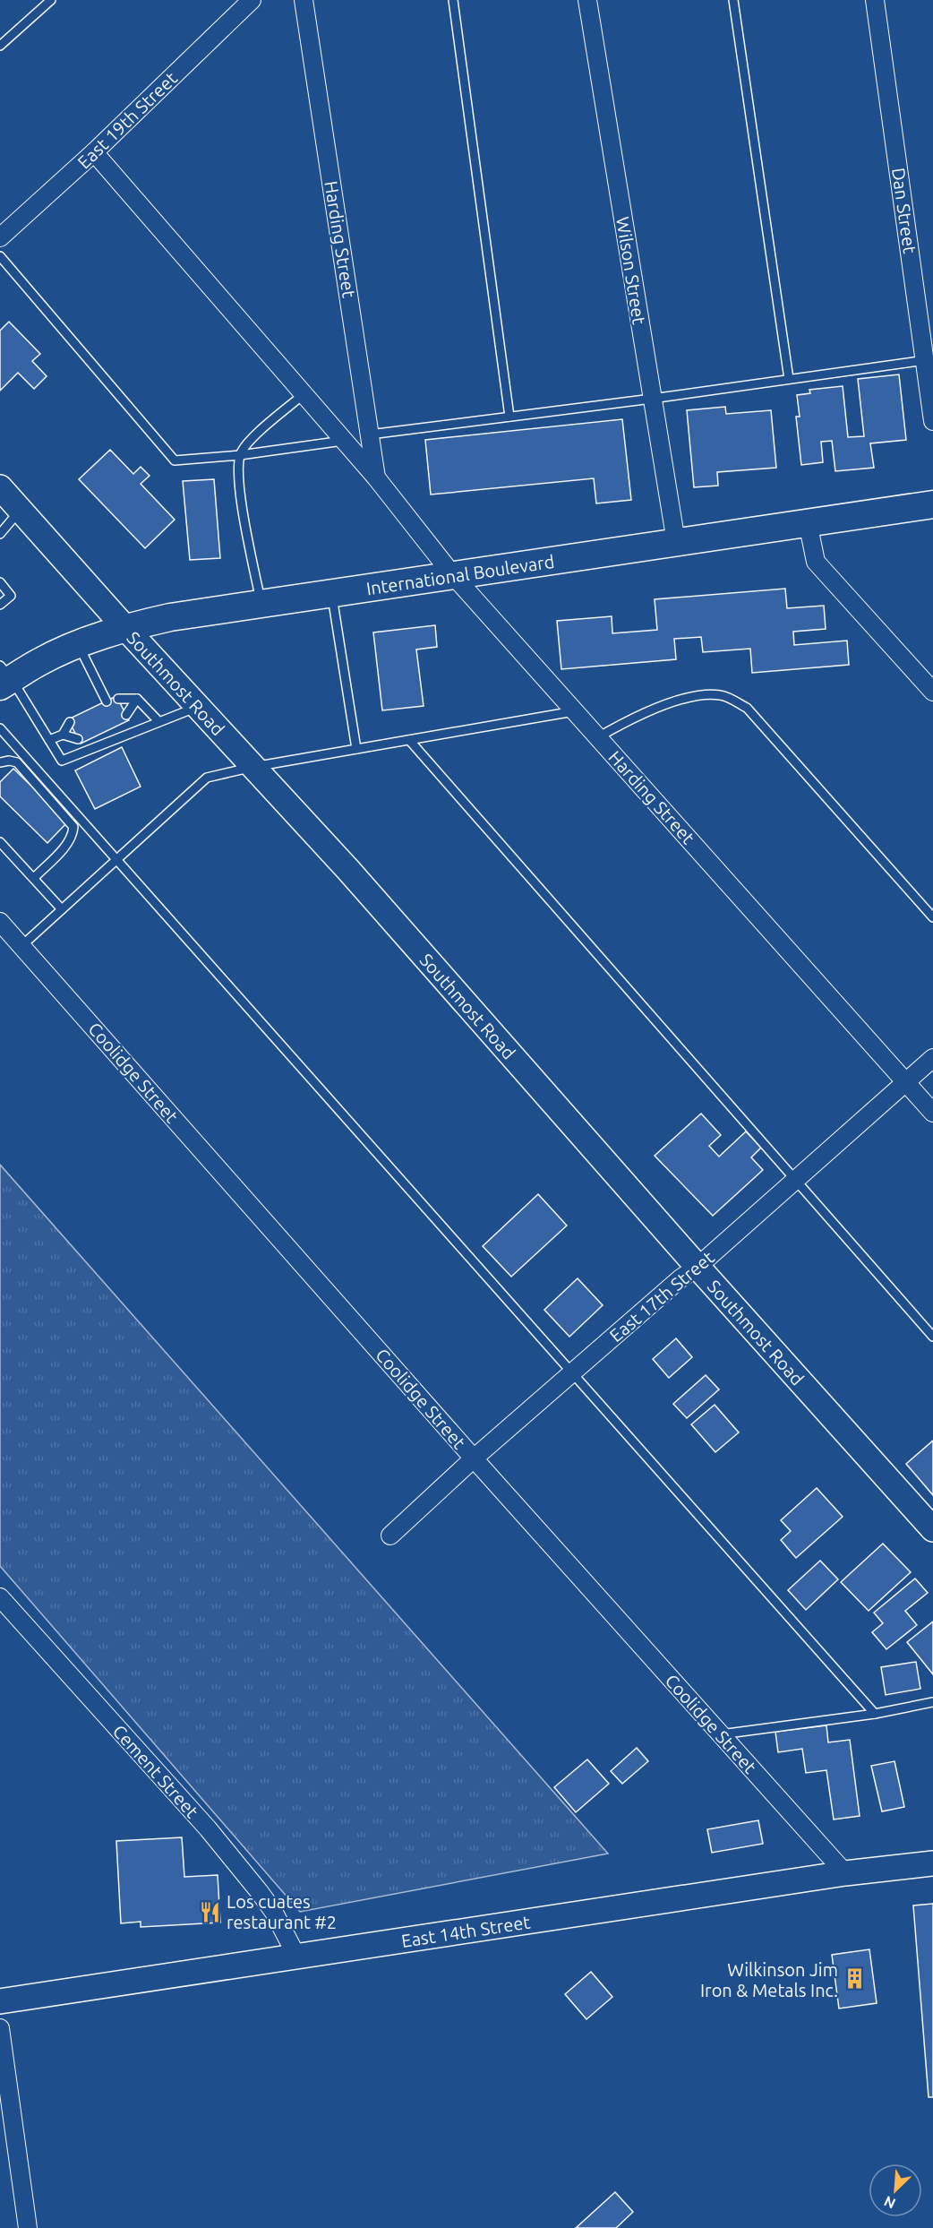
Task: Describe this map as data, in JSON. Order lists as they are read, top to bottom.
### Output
{
  "streets": {
    "main road": ["International Boulevard"],
    "street": [
      "East 19th Street",
      "Dan Street",
      "Harding Street",
      "Wilson Street",
      "Southmost Road",
      "Coolidge Street",
      "East 17th Street",
      "Cement Street",
      "East 14th Street"
    ]
  },
  "crossings": [
    ["East 19th Street", "Harding Street"],
    ["Harding Street", "International Boulevard"],
    ["Harding Street", "East 17th Street"],
    ["Wilson Street", "International Boulevard"],
    ["International Boulevard", "Southmost Road"],
    ["Southmost Road", "East 17th Street"],
    ["Coolidge Street", "East 17th Street"],
    ["Coolidge Street", "East 14th Street"],
    ["Cement Street", "East 14th Street"]
  ],
  "places": {
    "restaurant": ["Los cuates restaurant #2"],
    "building": ["Wilkinson Jim Iron & Metals Inc."]
  },
  "north": "bottom left"
}
